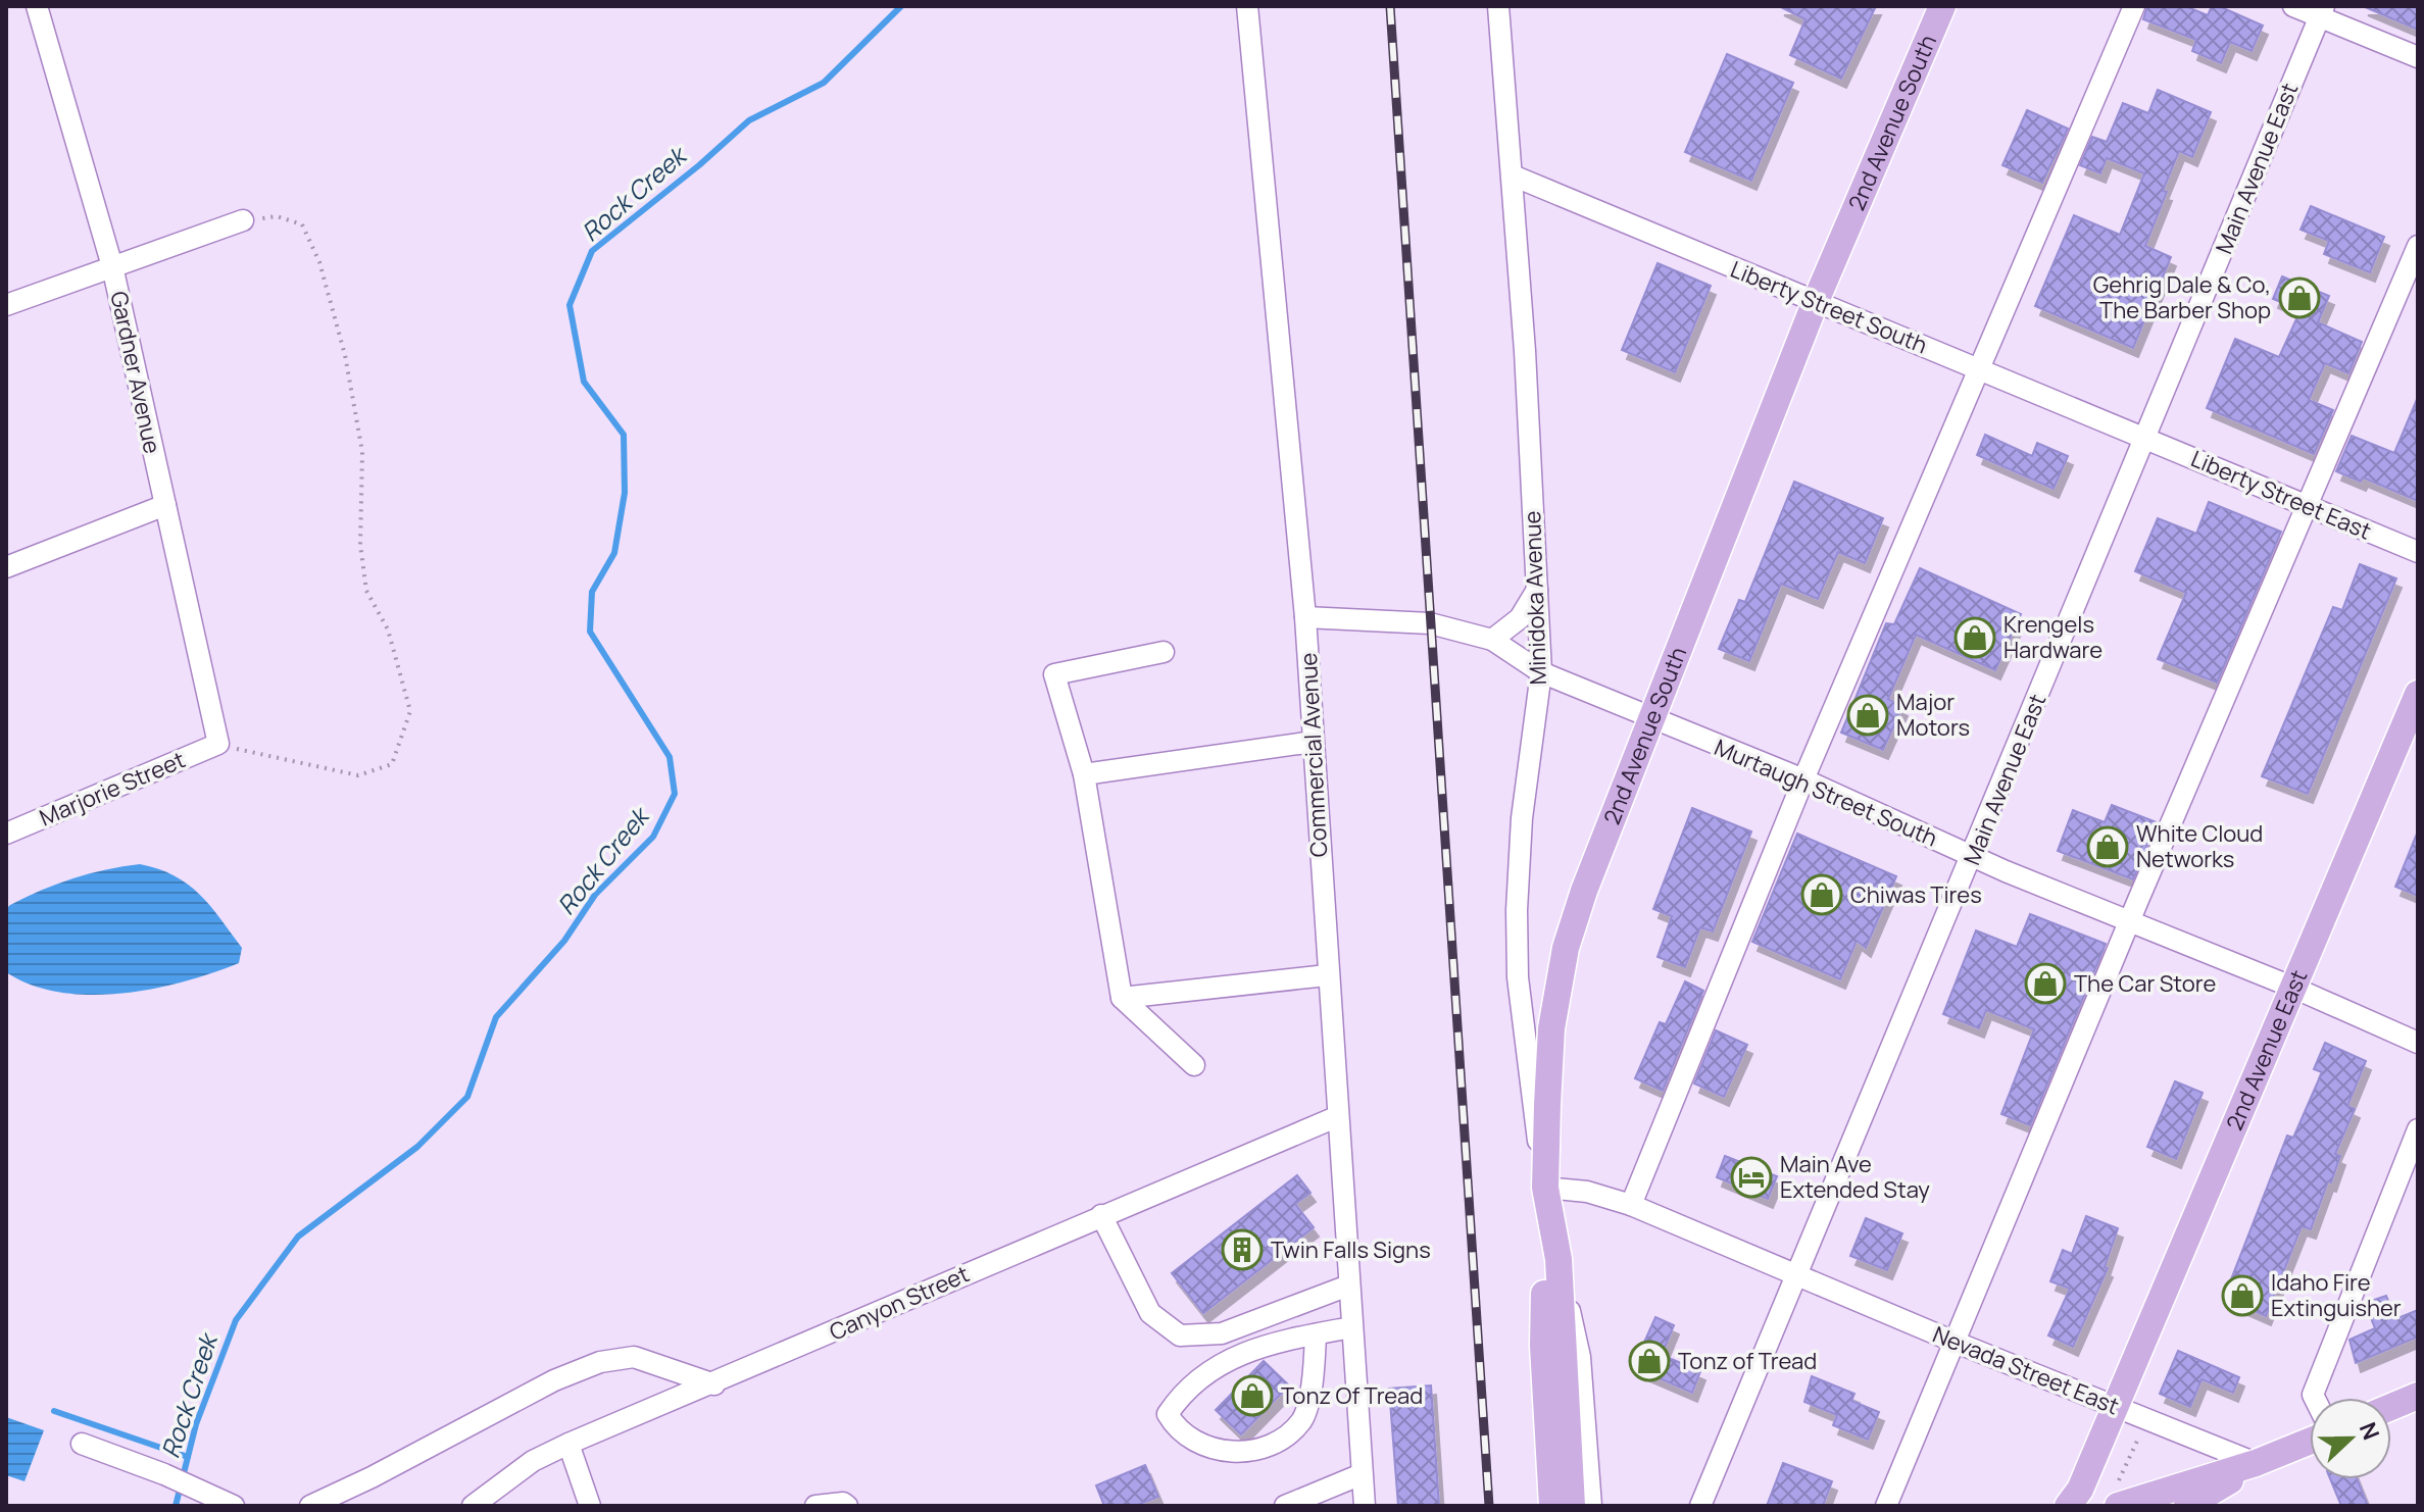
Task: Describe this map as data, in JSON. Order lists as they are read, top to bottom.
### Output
{
  "streets": {
    "main road": ["2nd Avenue South", "2nd Avenue East"],
    "street": [
      "Main Avenue East",
      "Liberty Street South",
      "Gardner Avenue",
      "Liberty Street East",
      "Minidoka Avenue",
      "Commercial Avenue",
      "Marjorie Street",
      "Murtaugh Street South",
      "Canyon Street",
      "Nevada Street East"
    ]
  },
  "crossings": [
    ["2nd Avenue South", "Liberty Street South"],
    ["2nd Avenue South", "Minidoka Avenue"],
    ["2nd Avenue South", "Murtaugh Street South"],
    ["2nd Avenue South", "Nevada Street East"],
    ["Main Avenue East", "Liberty Street South"],
    ["Main Avenue East", "Liberty Street East"],
    ["Main Avenue East", "Murtaugh Street South"],
    ["Main Avenue East", "Nevada Street East"],
    ["Liberty Street South", "Liberty Street East"],
    ["Liberty Street South", "Minidoka Avenue"],
    ["Gardner Avenue", "Marjorie Street"],
    ["Minidoka Avenue", "Murtaugh Street South"],
    ["Minidoka Avenue", "Nevada Street East"],
    ["Commercial Avenue", "Murtaugh Street South"],
    ["Commercial Avenue", "Canyon Street"],
    ["Murtaugh Street South", "2nd Avenue East"],
    ["2nd Avenue East", "Nevada Street East"]
  ],
  "water": ["Rock Creek"],
  "places": {
    "shop": [
      "Gehrig Dale & Co, The Barber Shop",
      "Krengels Hardware",
      "Major Motors",
      "White Cloud Networks",
      "Chiwas Tires",
      "The Car Store",
      "Idaho Fire Extinguisher",
      "Tonz of Tread",
      "Tonz Of Tread"
    ],
    "hotel": ["Main Ave Extended Stay"],
    "building": ["Twin Falls Signs"]
  },
  "north": "right"
}
